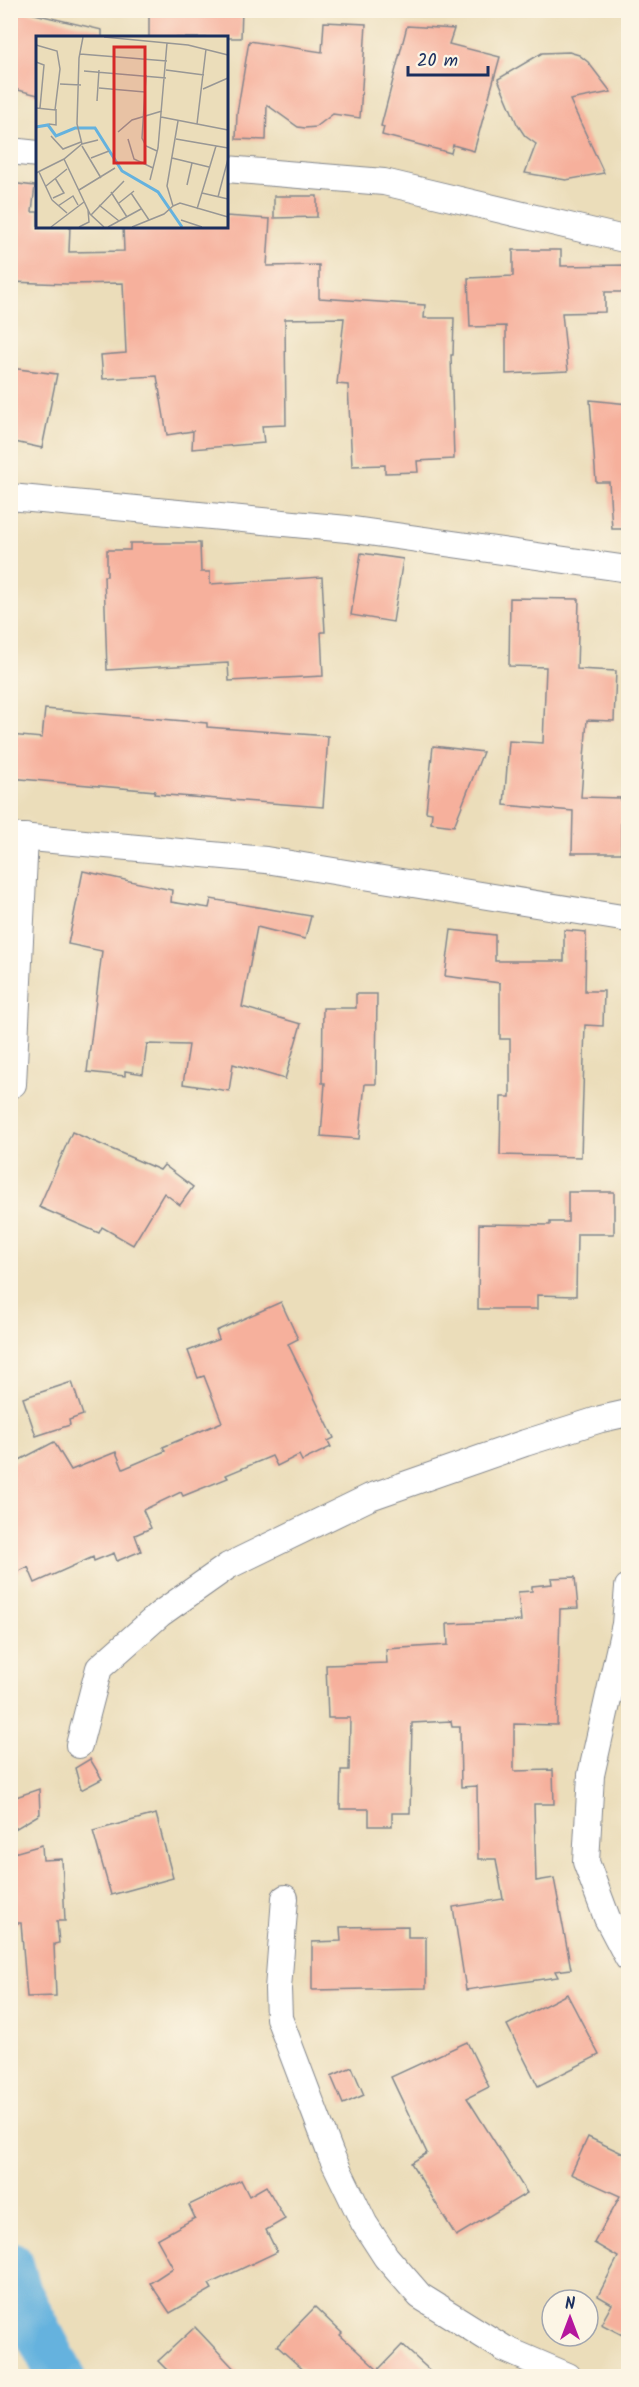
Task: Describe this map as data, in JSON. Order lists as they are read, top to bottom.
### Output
{
  "scale_bar": "20 m",
  "north": "top"
}
